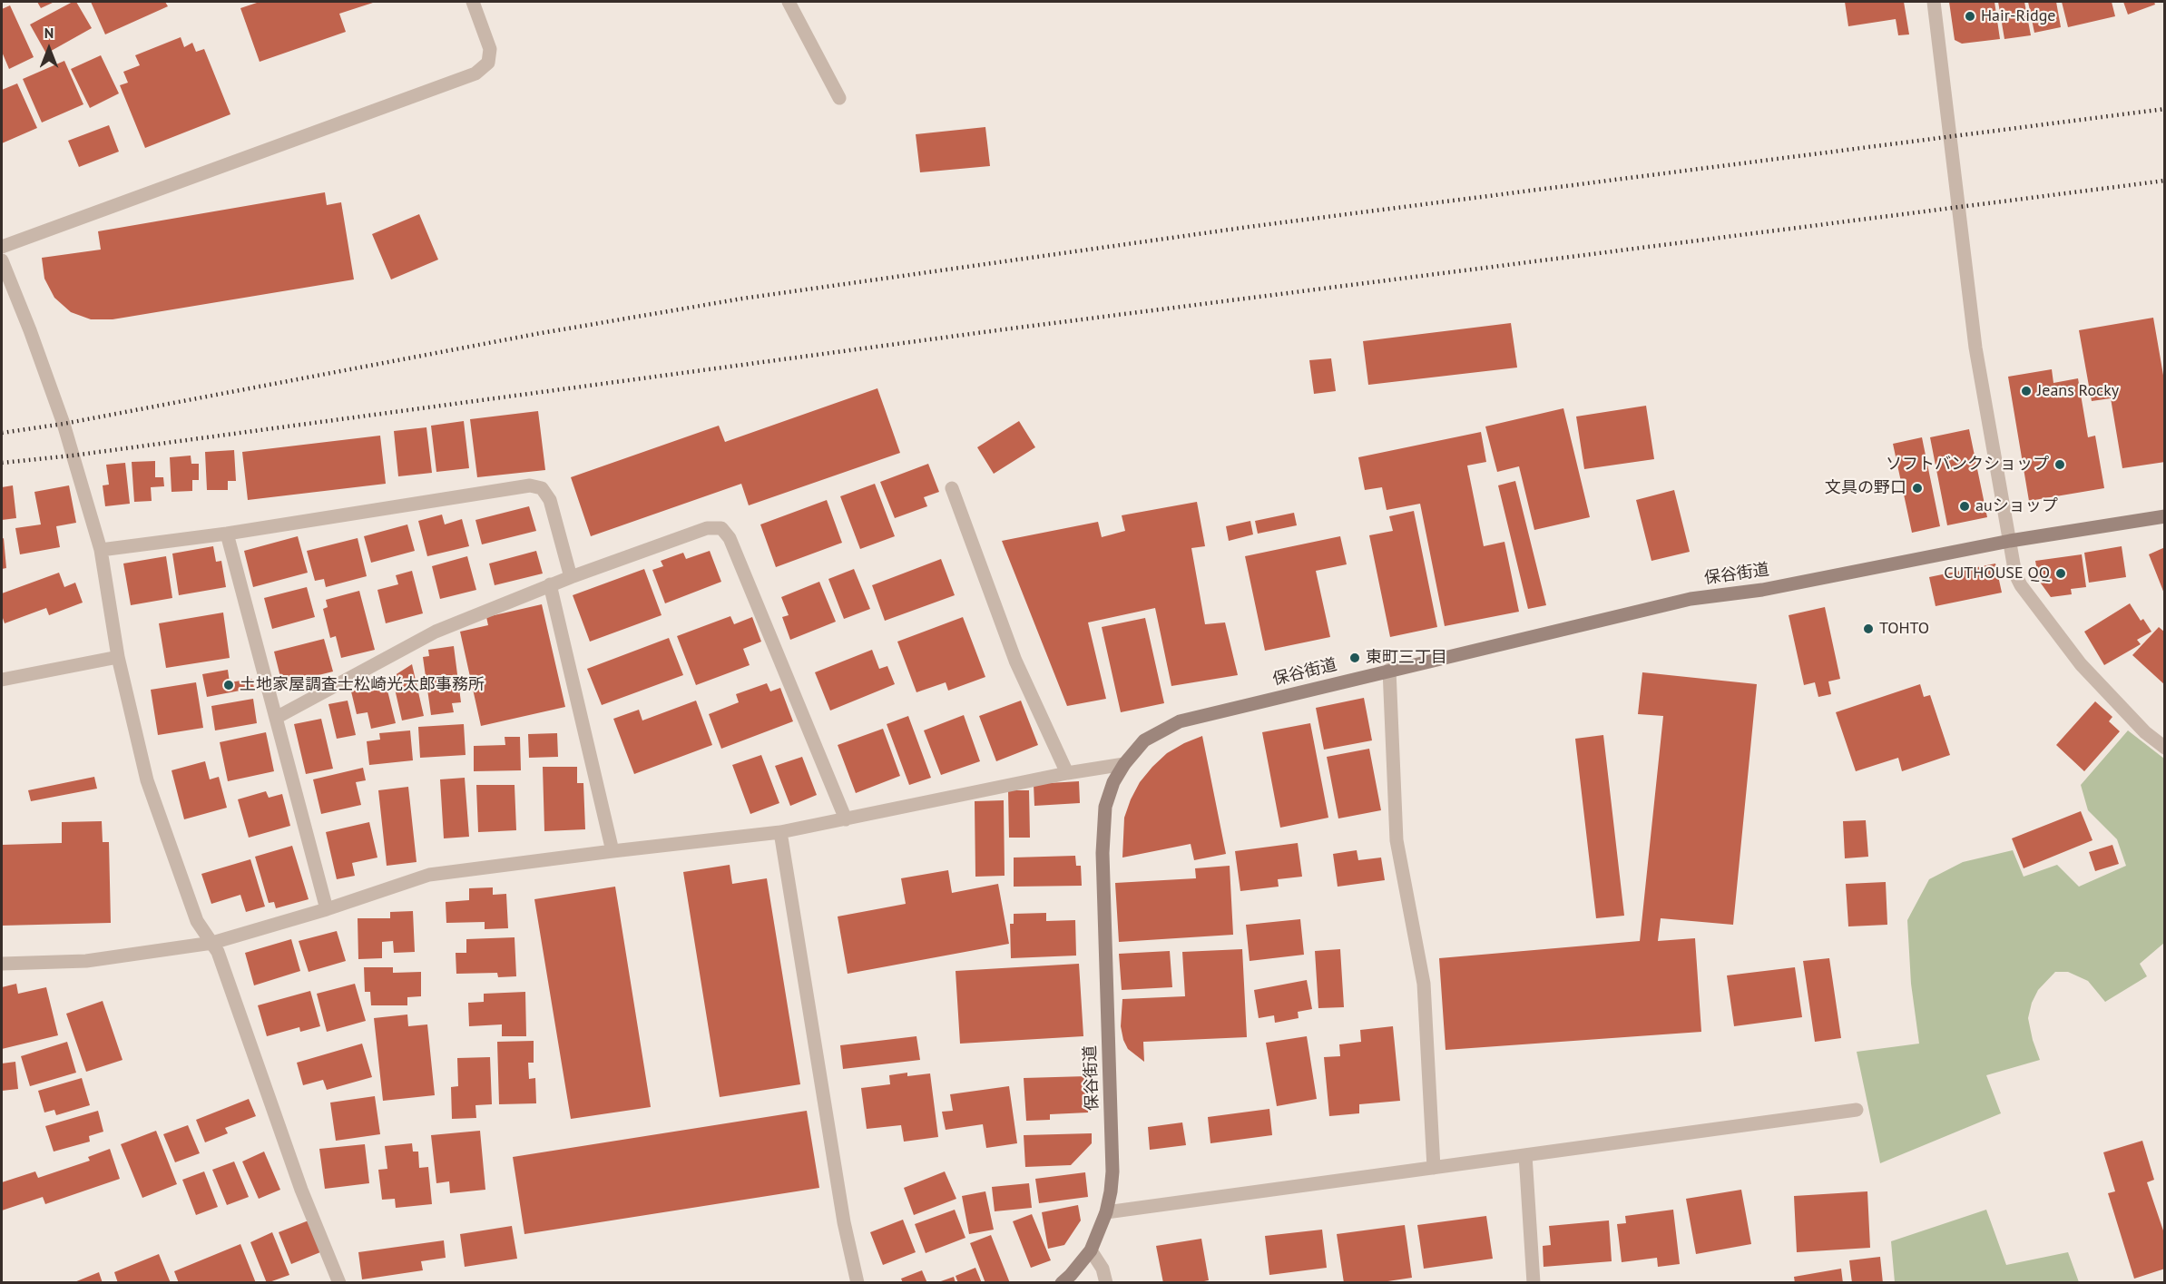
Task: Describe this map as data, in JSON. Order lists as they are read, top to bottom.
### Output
{
  "streets": {
    "main road": ["保谷街道"]
  },
  "places": [
    "Hair-Ridge",
    "Jeans Rocky",
    "ソフトバンクショップ",
    "文具の野口",
    "auショップ",
    "CUTHOUSE QQ",
    "TOHTO",
    "東町三丁目",
    "土地家屋調査士松崎光太郎事務所"
  ],
  "north": "top"
}
